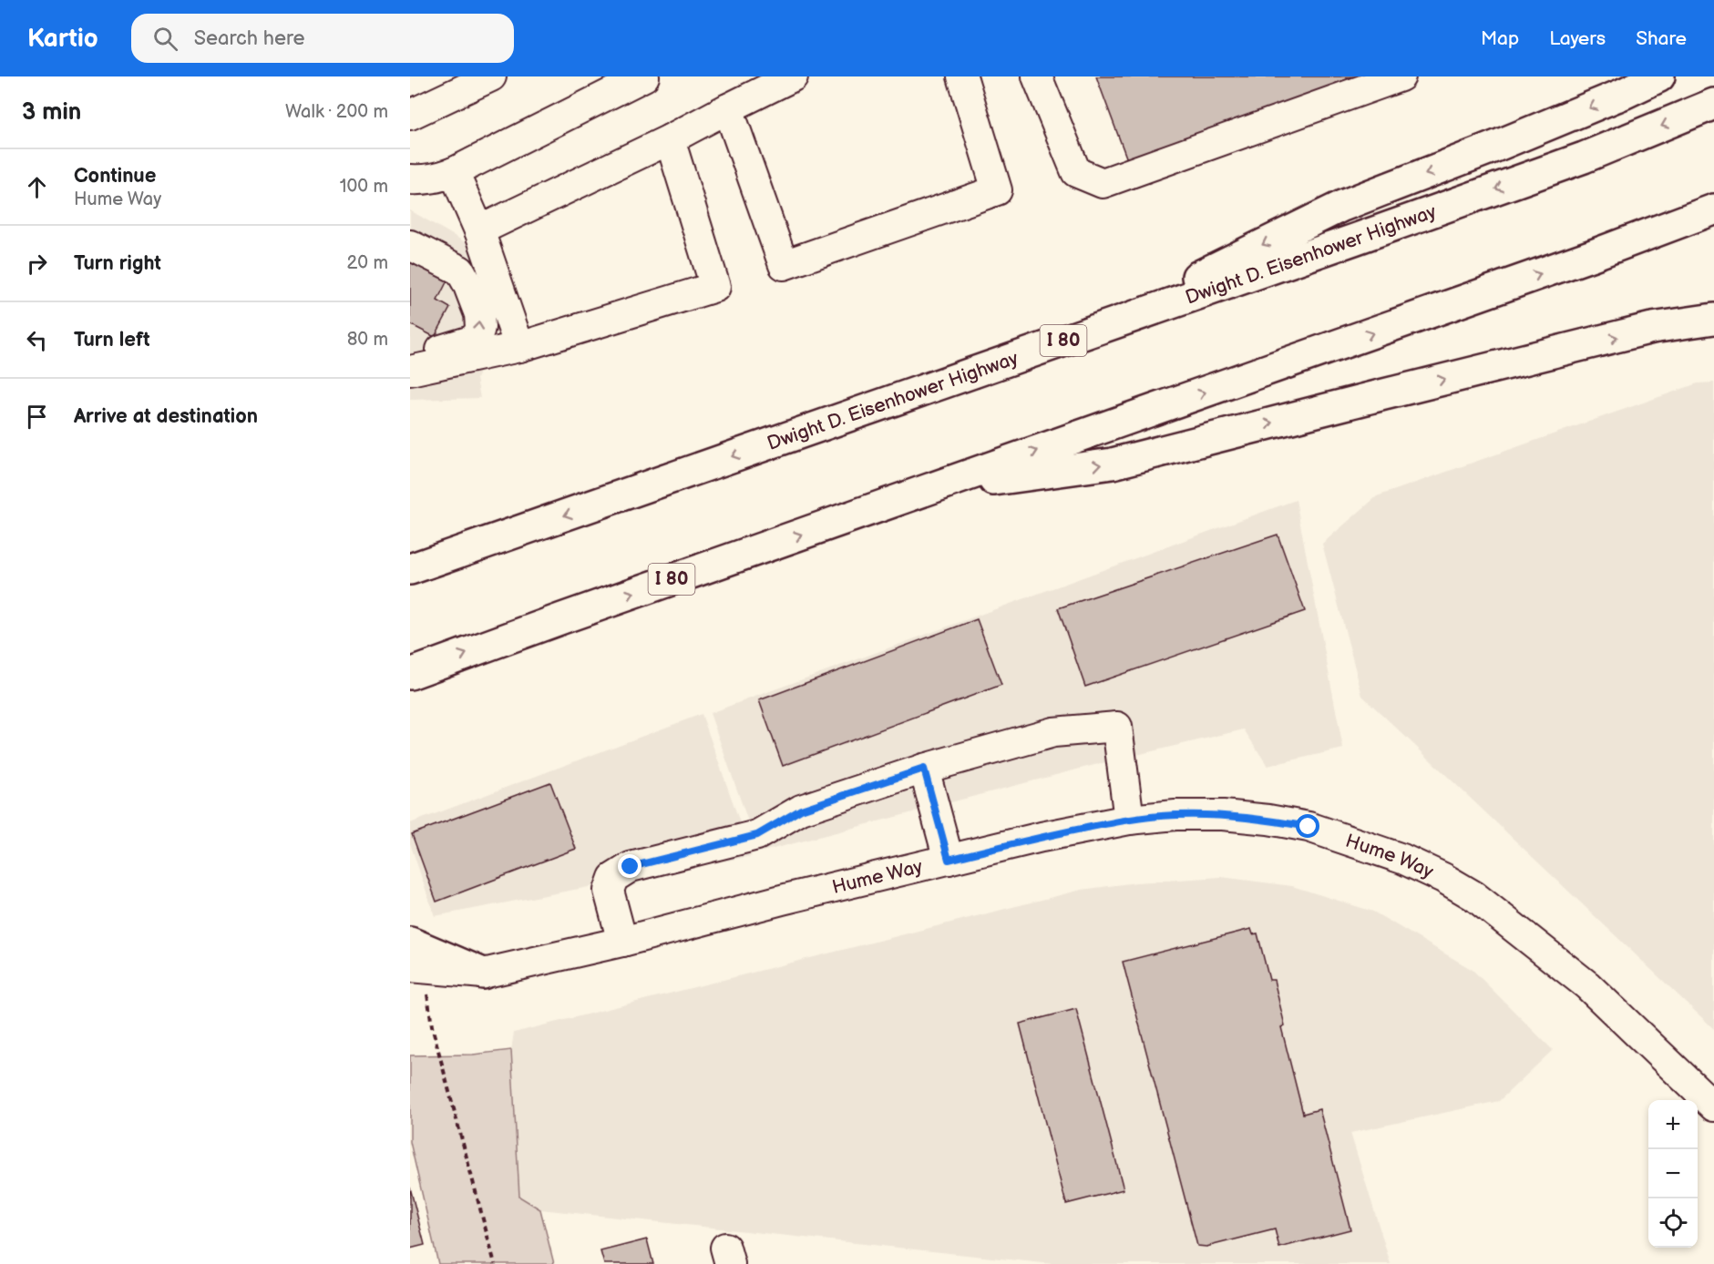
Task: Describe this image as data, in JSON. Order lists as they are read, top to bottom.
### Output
{
  "streets": {
    "main road": ["Dwight D. Eisenhower Highway", "I 80"],
    "street": ["Hume Way"]
  },
  "page": {
    "header": "Kartio",
    "search": "Search here",
    "nav": ["Map", "Layers", "Share"],
    "heading": ["3 min", "Walk · 200 m"],
    "list": [
      ["Continue", "Hume Way", "100 m"],
      ["Turn right", "20 m"],
      ["Turn left", "80 m"],
      "Arrive at destination"
    ],
    "map_buttons": ["+", "−"]
  }
}
